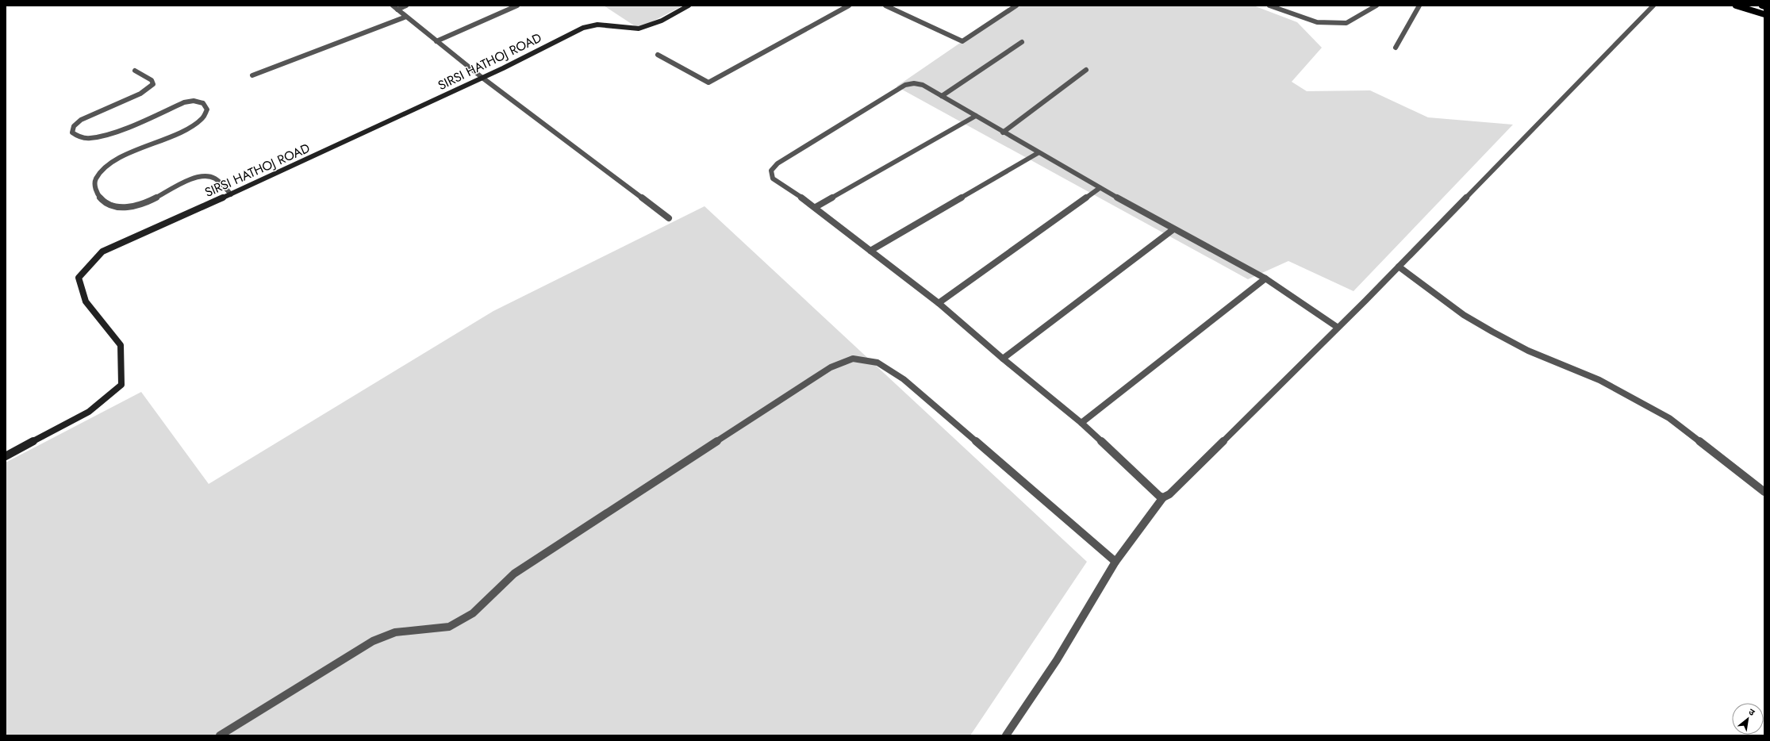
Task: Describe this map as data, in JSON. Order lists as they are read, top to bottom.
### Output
{
  "streets": {
    "street": ["SIRSI HATHOJ ROAD"]
  },
  "north": "top right"
}
